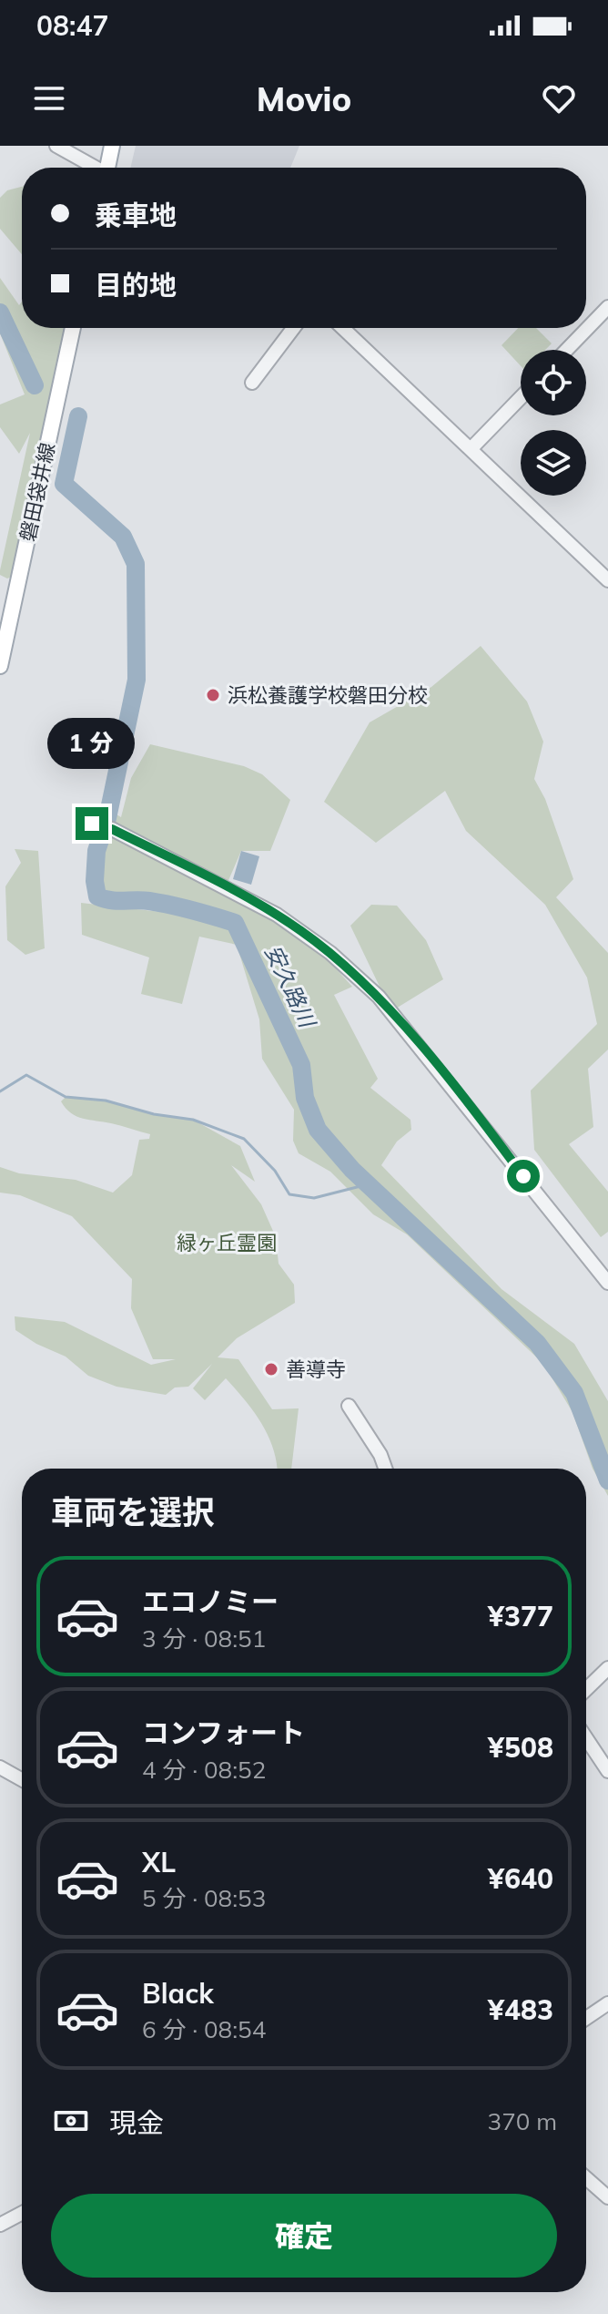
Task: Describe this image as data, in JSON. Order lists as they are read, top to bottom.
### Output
{
  "streets": {
    "main road": ["磐田袋井線"]
  },
  "water": ["安久路川"],
  "parks": ["緑ヶ丘霊園"],
  "places": ["浜松養護学校磐田分校", "善導寺"],
  "page": {
    "status": "08:47",
    "header": "Movio",
    "banner": ["乗車地", "目的地"],
    "bubble": "1 分",
    "heading": "車両を選択",
    "list": [
      {
        "name": "エコノミー",
        "note": "3 分 · 08:51",
        "value": "¥377"
      },
      {
        "name": "コンフォート",
        "note": "4 分 · 08:52",
        "value": "¥508"
      },
      {
        "name": "XL",
        "note": "5 分 · 08:53",
        "value": "¥640"
      },
      {
        "name": "Black",
        "note": "6 分 · 08:54",
        "value": "¥483"
      }
    ],
    "pay": ["現金", "370 m"],
    "buttons": "確定"
  }
}
